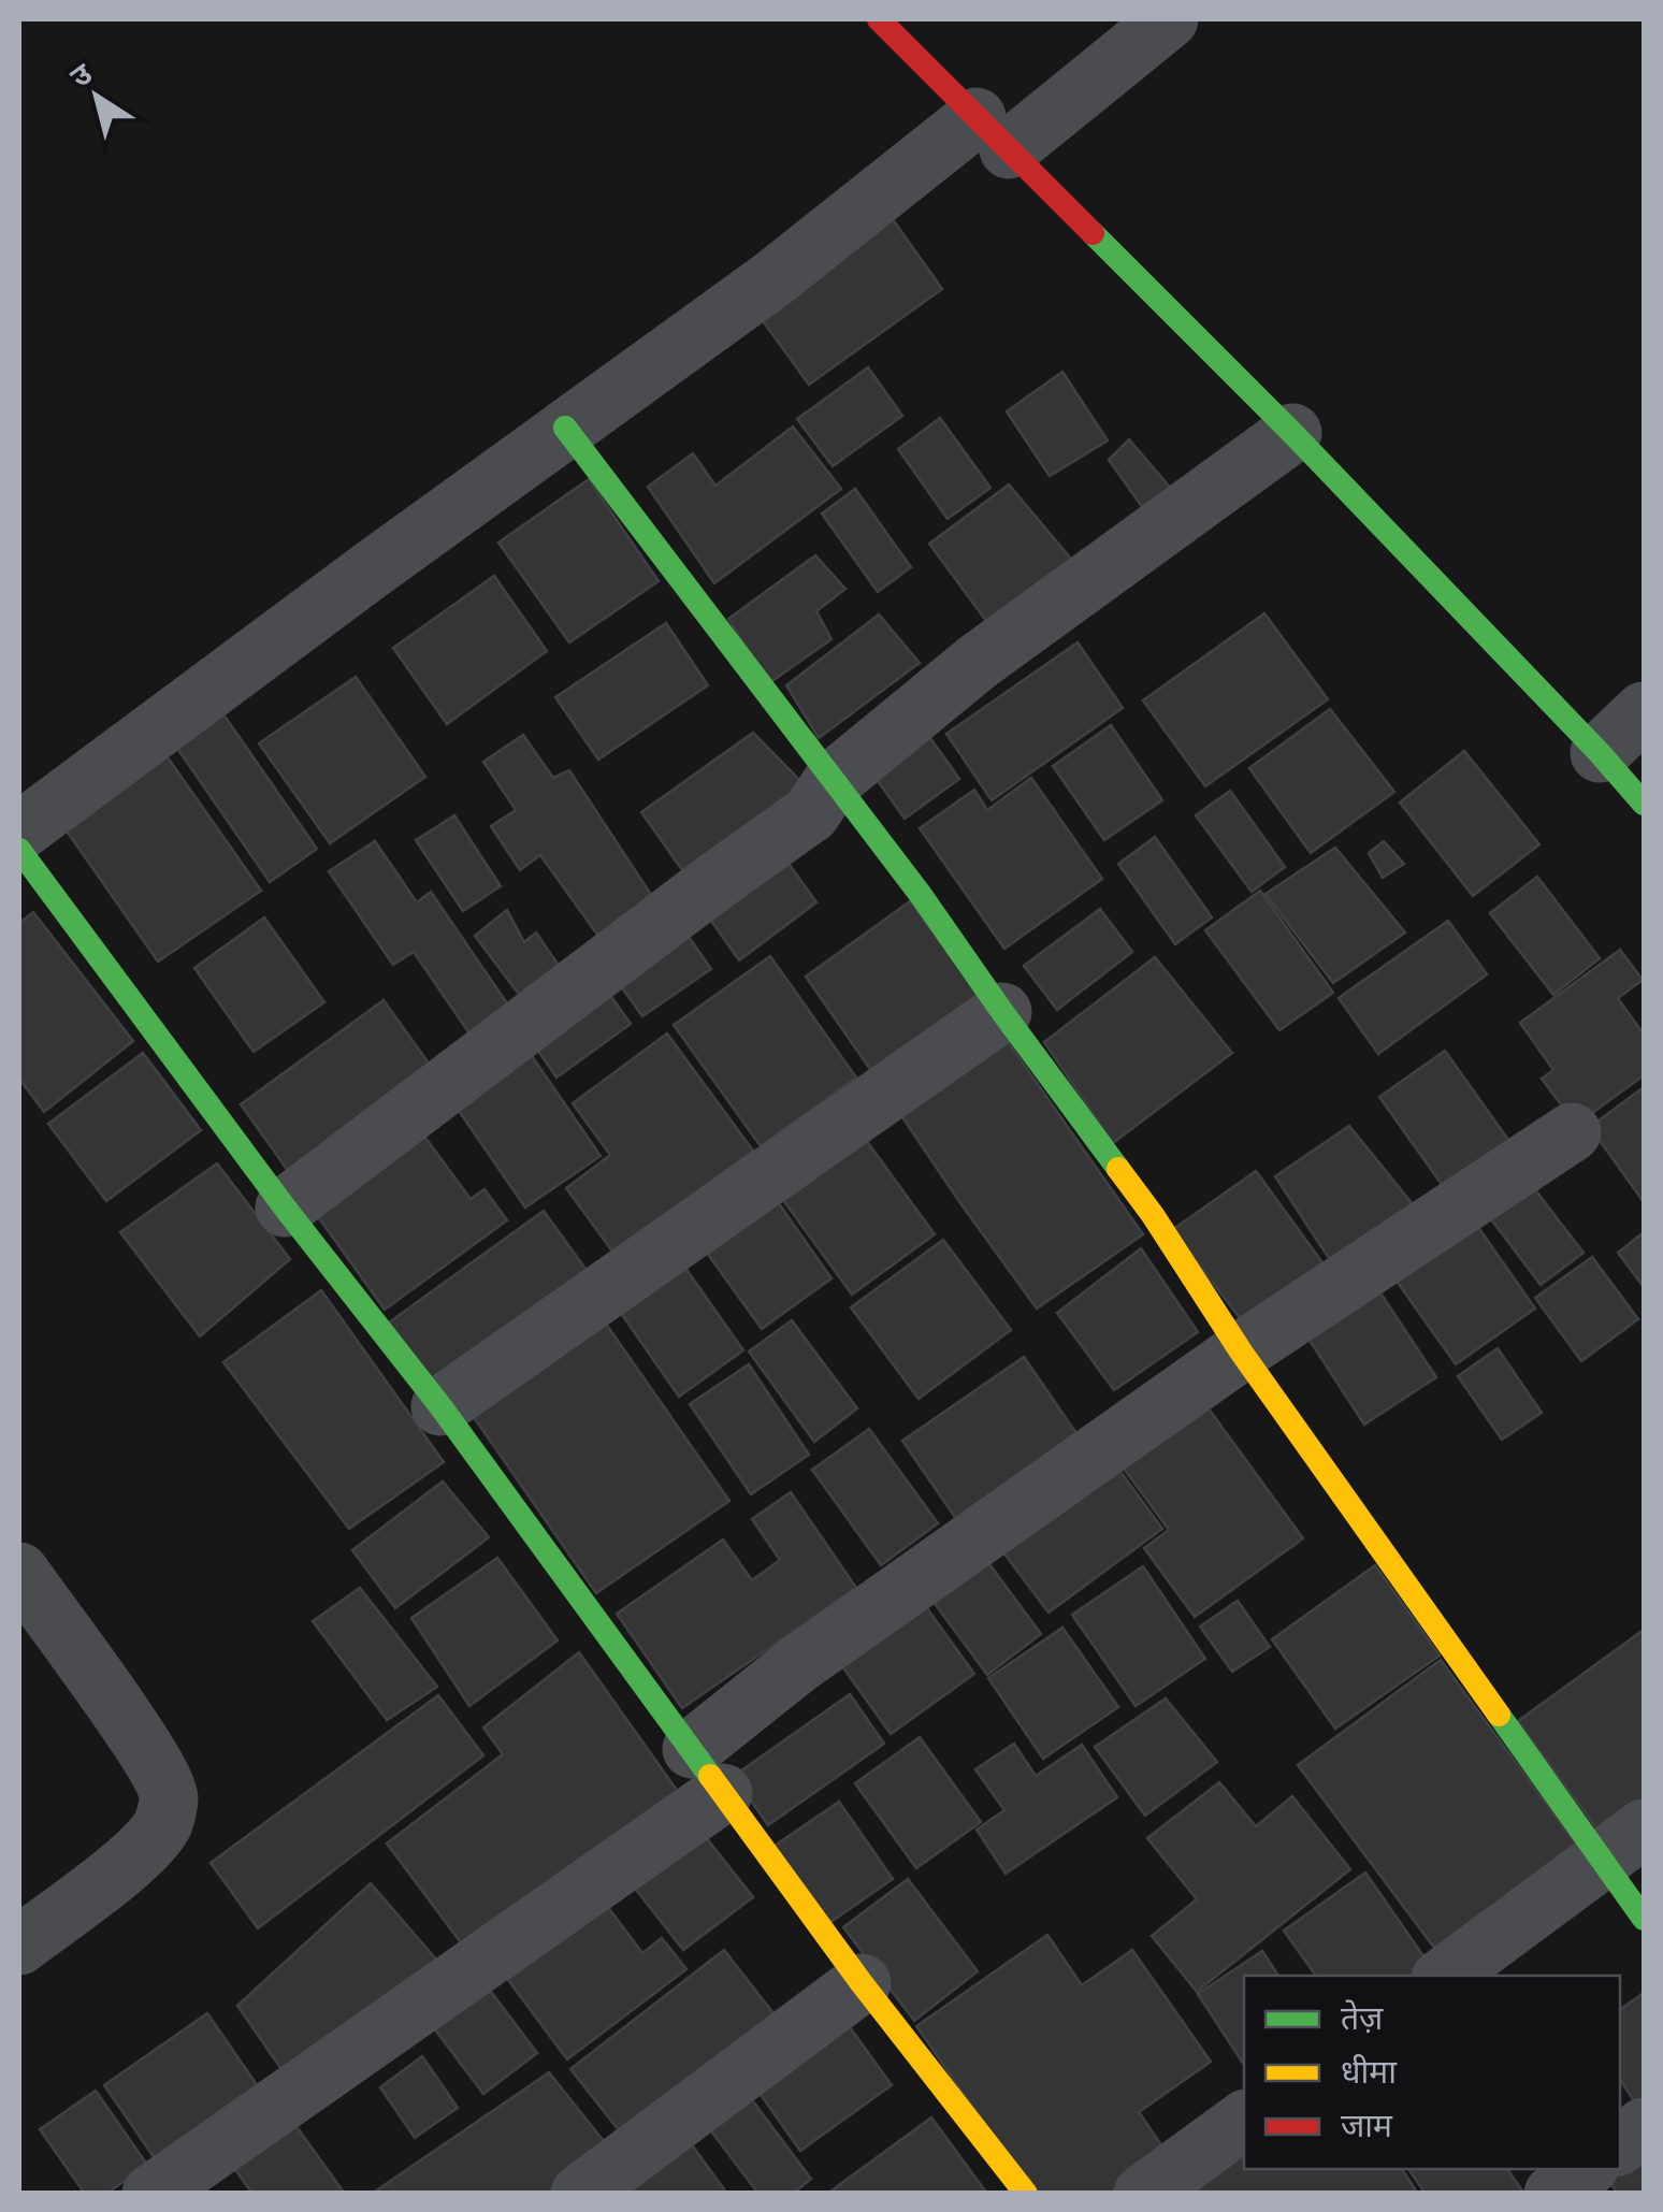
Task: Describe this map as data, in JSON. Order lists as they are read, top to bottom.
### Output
{
  "legend": ["तेज़", "धीमा", "जाम"],
  "north": "top left"
}
